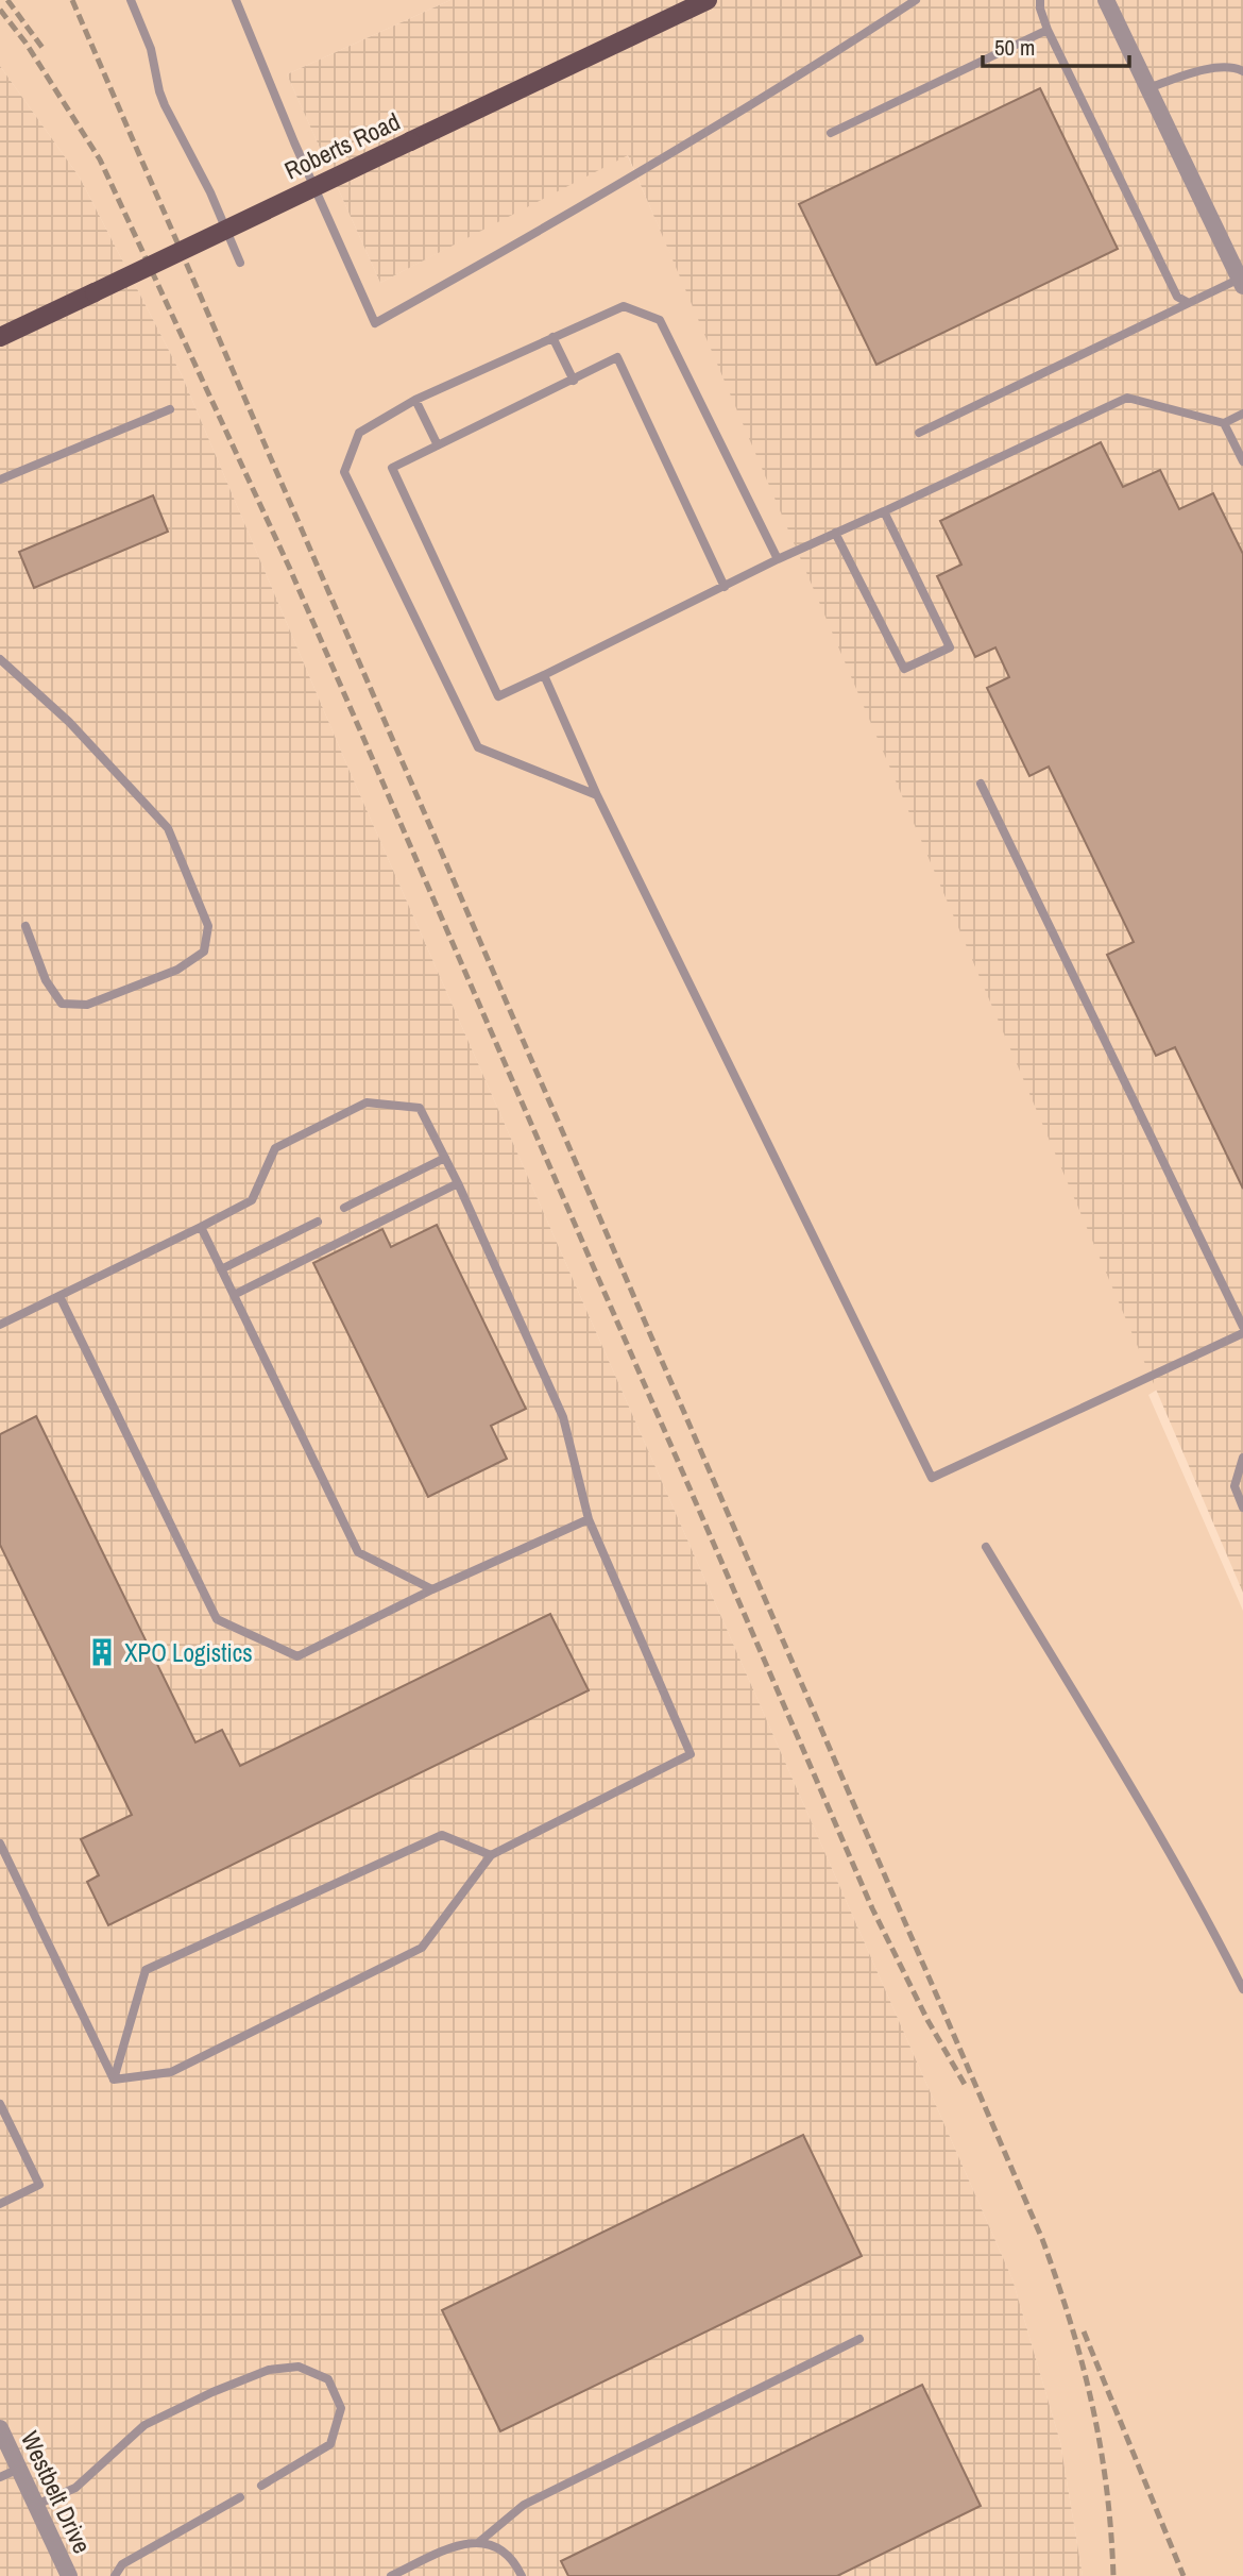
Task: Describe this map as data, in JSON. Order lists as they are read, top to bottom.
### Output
{
  "streets": {
    "main road": ["Roberts Road"],
    "street": ["Westbelt Drive"]
  },
  "places": {
    "building": ["XPO Logistics"]
  },
  "scale_bar": "50 m"
}
